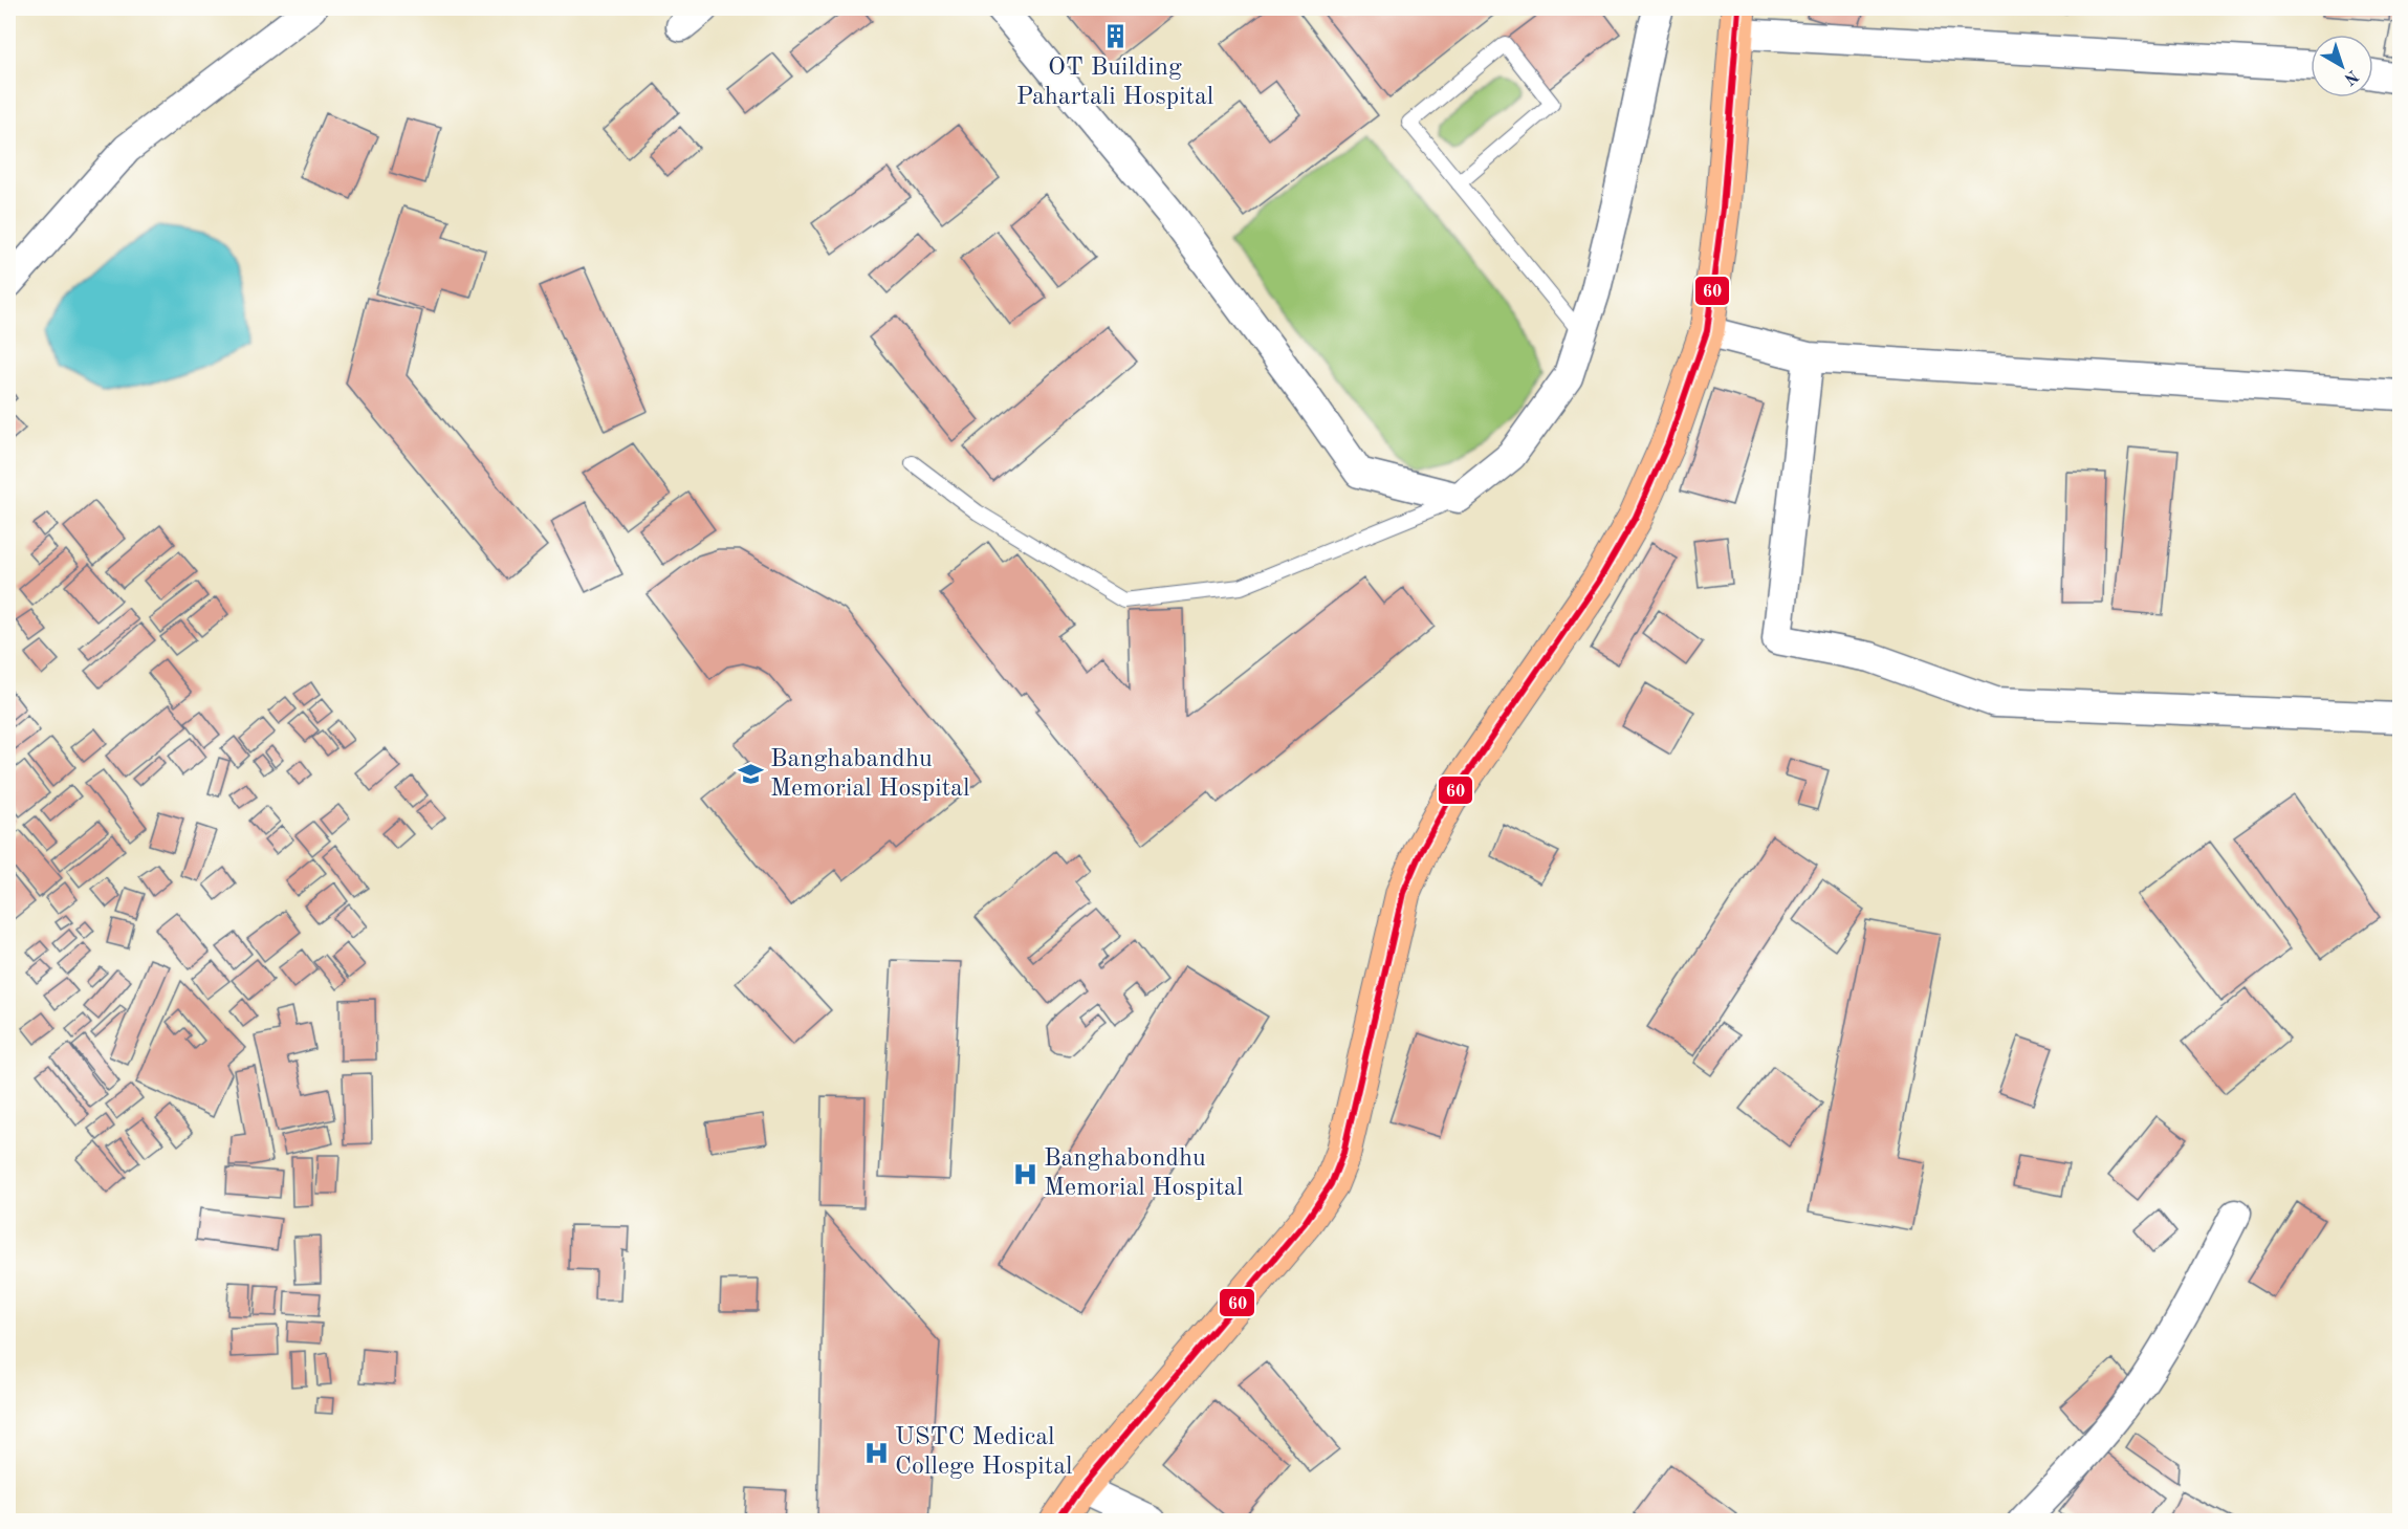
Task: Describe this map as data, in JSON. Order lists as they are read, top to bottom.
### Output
{
  "places": {
    "building": ["OT Building Pahartali Hospital"],
    "school or university": ["Banghabandhu Memorial Hospital"],
    "hospital": ["Banghabondhu Memorial Hospital", "USTC Medical College Hospital"]
  },
  "lines": ["transit line 60"],
  "north": "bottom right"
}
